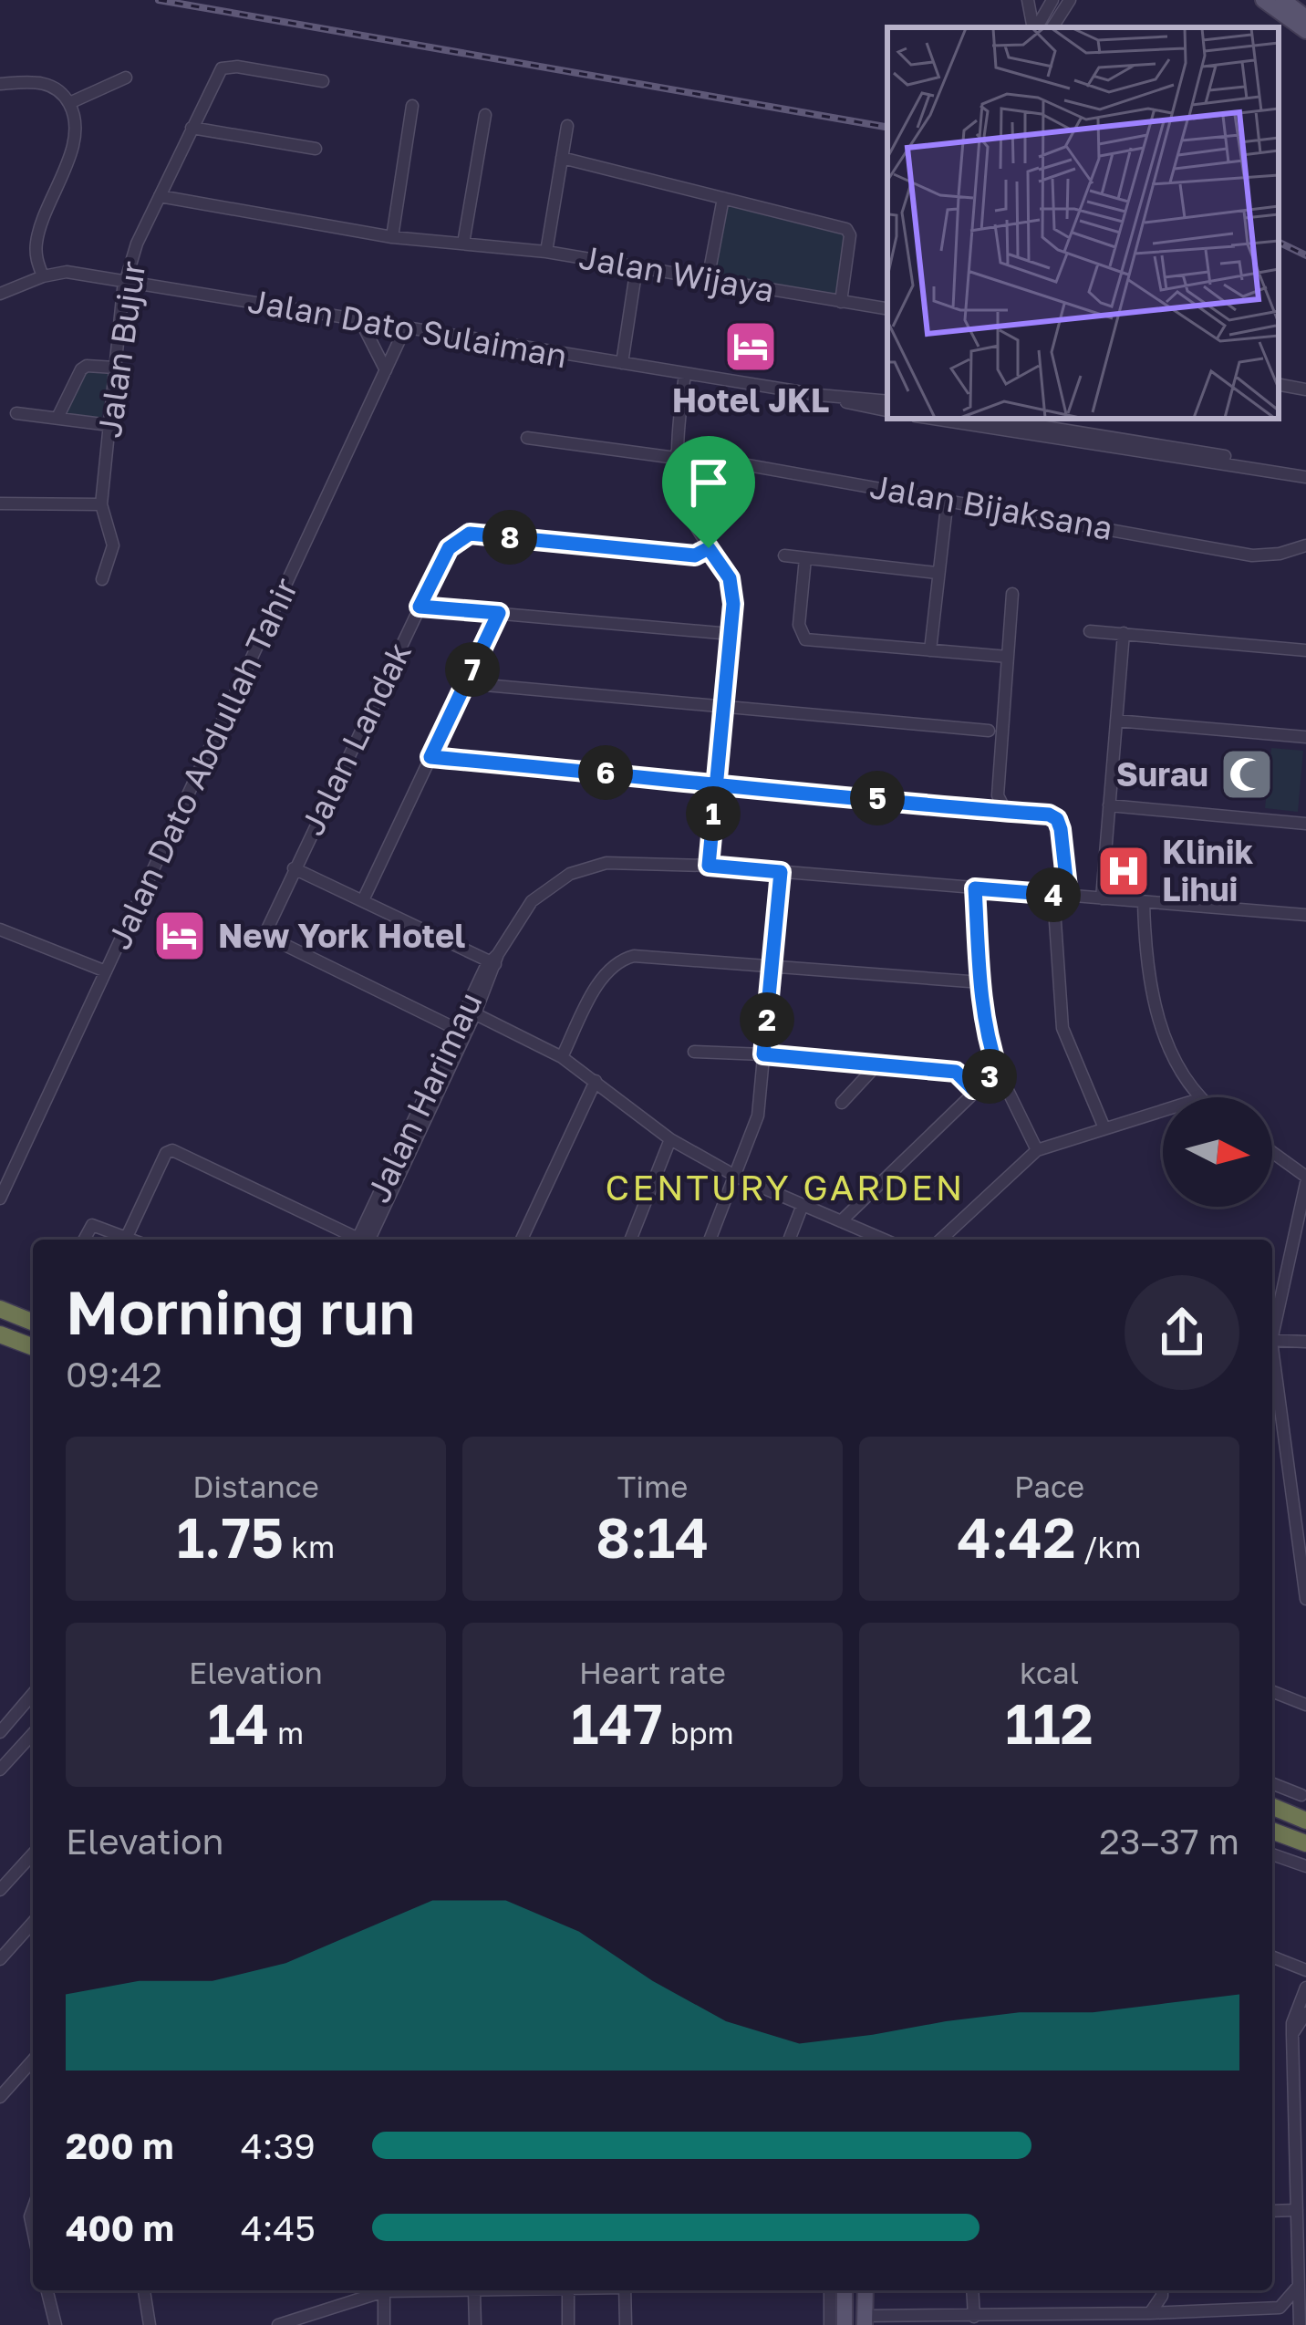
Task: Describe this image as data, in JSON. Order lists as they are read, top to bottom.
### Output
{
  "streets": {
    "street": [
      "Jalan Wijaya",
      "Jalan Dato Sulaiman",
      "Jalan Bujur",
      "Jalan Bijaksana",
      "Jalan Landak",
      "Jalan Dato Abdullah Tahir",
      "Jalan Harimau"
    ]
  },
  "crossings": [
    ["Jalan Wijaya", "Jalan Bujur"],
    ["Jalan Dato Sulaiman", "Jalan Bujur"],
    ["Jalan Dato Sulaiman", "Jalan Dato Abdullah Tahir"],
    ["Jalan Landak", "Jalan Harimau"]
  ],
  "districts": ["CENTURY GARDEN"],
  "places": {
    "hotel": ["Hotel JKL", "New York Hotel"],
    "mosque": ["Surau"],
    "hospital": ["Klinik Lihui"]
  },
  "north": "right",
  "page": {
    "pins": [
      "8",
      "7",
      "6",
      "5",
      "1",
      "4",
      "2",
      "3"
    ],
    "heading": ["Morning run", "09:42"],
    "stats": [
      ["Distance", "1.75 km"],
      ["Time", "8:14"],
      ["Pace", "4:42 /km"],
      ["Elevation", "14 m"],
      ["Heart rate", "147 bpm"],
      ["kcal", "112"]
    ],
    "chart": ["Elevation", "23–37 m"],
    "list": [
      {
        "name": "200 m",
        "note": "4:39"
      },
      {
        "name": "400 m",
        "note": "4:45"
      }
    ]
  }
}
